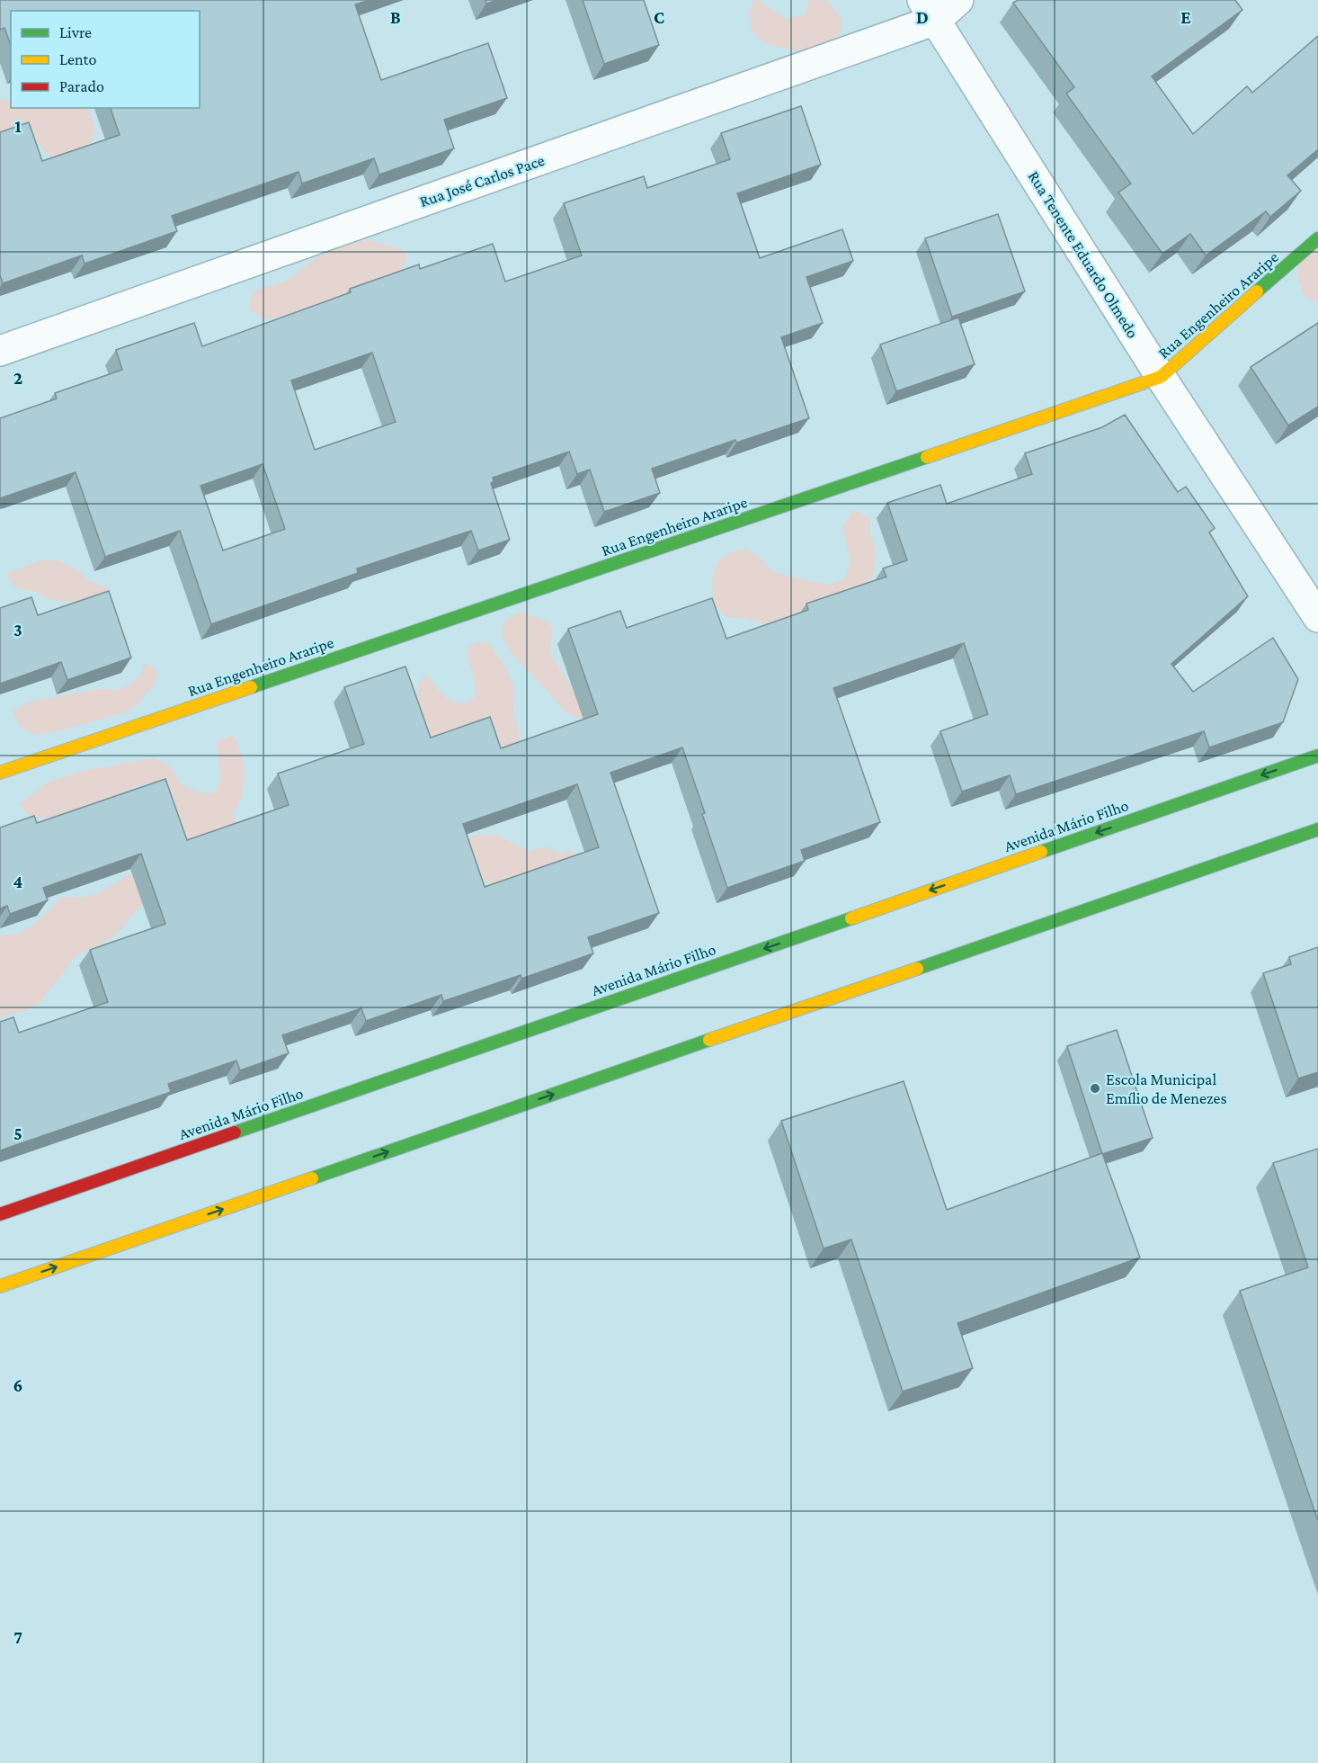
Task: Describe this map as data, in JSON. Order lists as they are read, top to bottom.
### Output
{
  "streets": {
    "main road": ["Rua Engenheiro Araripe", "Avenida Mário Filho"],
    "street": ["Rua José Carlos Pace", "Rua Tenente Eduardo Olmedo"]
  },
  "crossings": [
    ["Rua José Carlos Pace", "Rua Tenente Eduardo Olmedo"],
    ["Rua Tenente Eduardo Olmedo", "Rua Engenheiro Araripe"]
  ],
  "places": ["Escola Municipal Emílio de Menezes"],
  "legend": ["Livre", "Lento", "Parado"],
  "grid": {
    "columns": [
      "B",
      "C",
      "D",
      "E"
    ],
    "rows": [
      "1",
      "2",
      "3",
      "4",
      "5",
      "6",
      "7"
    ]
  }
}
